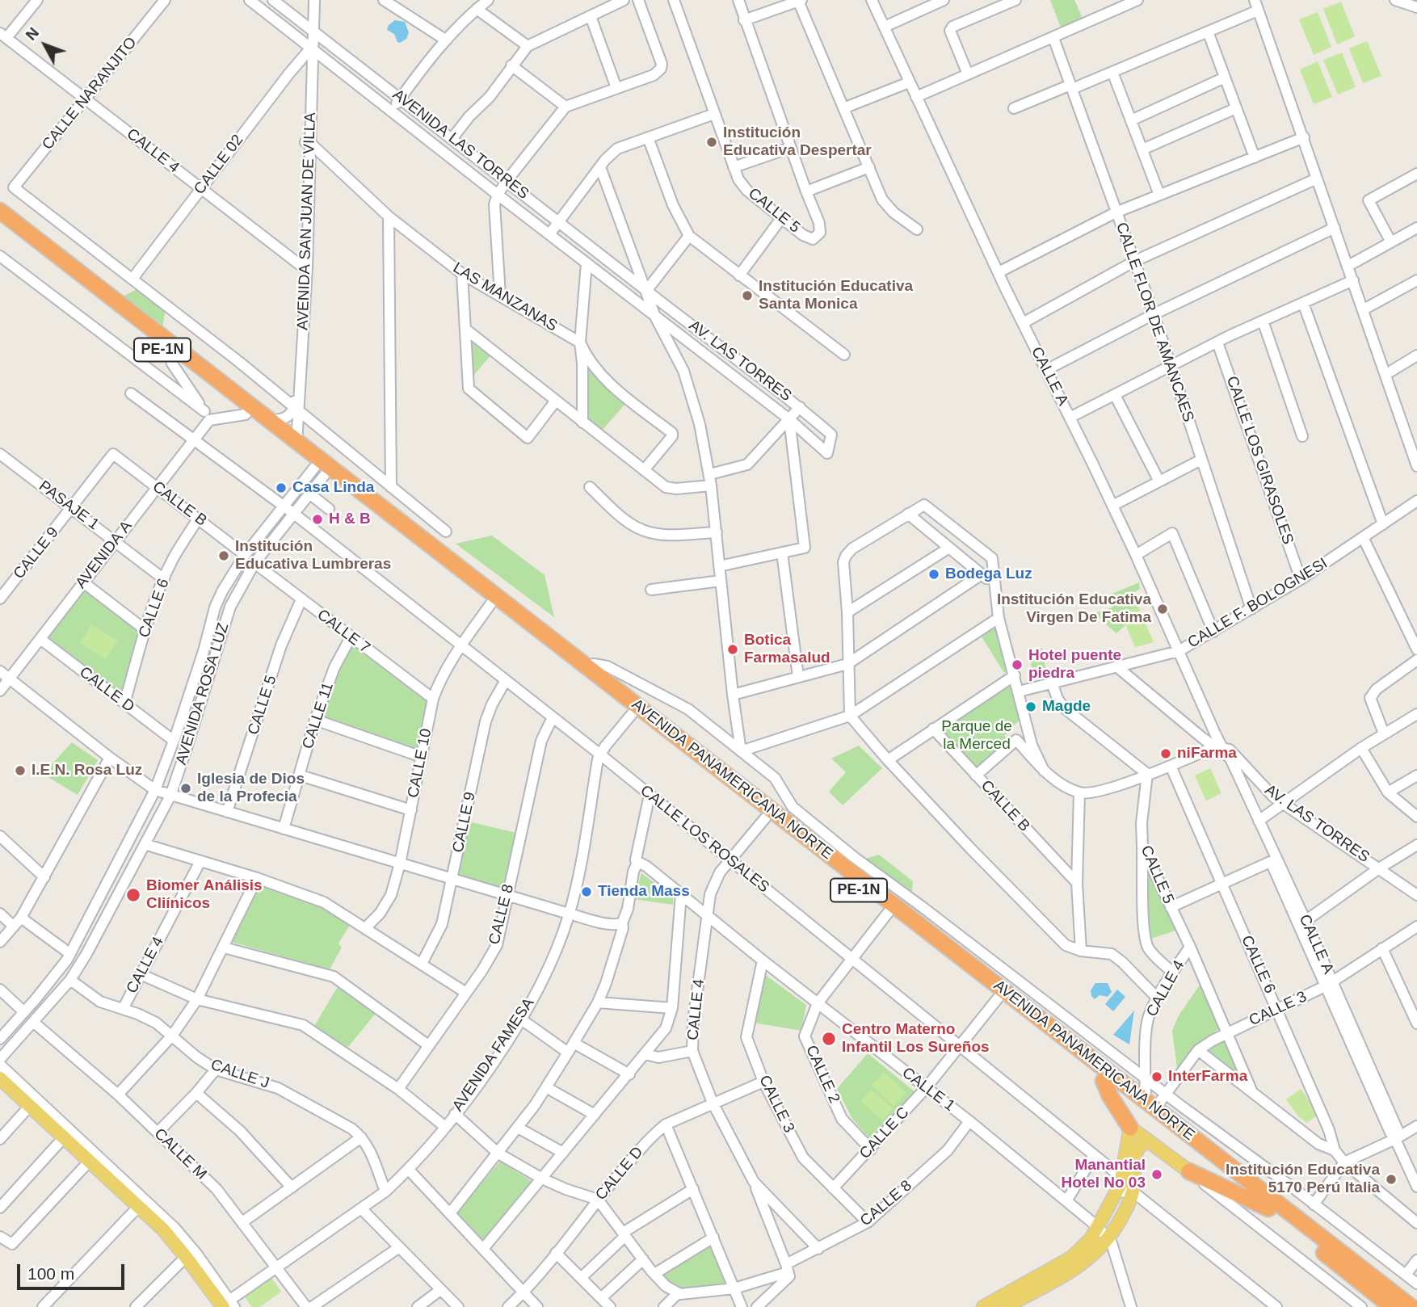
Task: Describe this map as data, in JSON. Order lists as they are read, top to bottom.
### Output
{
  "streets": {
    "highway": ["PE-1N", "AVENIDA PANAMERICANA NORTE"],
    "street": [
      "CALLE NARANJITO",
      "AVENIDA LAS TORRES",
      "CALLE 4",
      "CALLE 02",
      "CALLE 5",
      "AVENIDA SAN JUAN DE VILLA",
      "LAS MANZANAS",
      "CALLE FLOR DE AMANCAES",
      "AV. LAS TORRES",
      "CALLE A",
      "CALLE LOS GIRASOLES",
      "CALLE B",
      "PASAJE 1",
      "CALLE 9",
      "AVENIDA A",
      "CALLE F. BOLOGNESI",
      "CALLE 6",
      "CALLE 7",
      "CALLE D",
      "AVENIDA ROSA LUZ",
      "CALLE 11",
      "CALLE 10",
      "CALLE LOS ROSALES",
      "CALLE 8",
      "CALLE 3",
      "AVENIDA FAMESA",
      "CALLE J",
      "CALLE 2",
      "CALLE 1",
      "CALLE C",
      "CALLE M"
    ]
  },
  "crossings": [
    ["CALLE NARANJITO", "CALLE 4"],
    ["CALLE NARANJITO", "CALLE 02"],
    ["AVENIDA LAS TORRES", "CALLE 02"],
    ["AVENIDA LAS TORRES", "AVENIDA SAN JUAN DE VILLA"],
    ["AVENIDA LAS TORRES", "AV. LAS TORRES"],
    ["CALLE 4", "CALLE 02"],
    ["CALLE 4", "CALLE 5"],
    ["CALLE 4", "AVENIDA SAN JUAN DE VILLA"],
    ["CALLE 4", "CALLE D"],
    ["CALLE 4", "AVENIDA PANAMERICANA NORTE"],
    ["CALLE 4", "CALLE LOS ROSALES"],
    ["CALLE 4", "CALLE 8"],
    ["CALLE 4", "CALLE 3"],
    ["CALLE 4", "CALLE J"],
    ["CALLE 4", "CALLE 1"],
    ["CALLE 02", "AVENIDA SAN JUAN DE VILLA"],
    ["CALLE 5", "CALLE 7"],
    ["CALLE 5", "CALLE 3"],
    ["AVENIDA SAN JUAN DE VILLA", "LAS MANZANAS"],
    ["AVENIDA SAN JUAN DE VILLA", "AVENIDA PANAMERICANA NORTE"],
    ["CALLE FLOR DE AMANCAES", "CALLE F. BOLOGNESI"],
    ["PE-1N", "AVENIDA ROSA LUZ"],
    ["PE-1N", "AVENIDA PANAMERICANA NORTE"],
    ["AV. LAS TORRES", "CALLE A"],
    ["AV. LAS TORRES", "CALLE F. BOLOGNESI"],
    ["CALLE A", "CALLE F. BOLOGNESI"],
    ["CALLE A", "CALLE 3"],
    ["CALLE LOS GIRASOLES", "CALLE F. BOLOGNESI"],
    ["CALLE B", "CALLE 9"],
    ["CALLE B", "AVENIDA A"],
    ["CALLE B", "CALLE 6"],
    ["CALLE B", "AVENIDA ROSA LUZ"],
    ["PASAJE 1", "CALLE 9"],
    ["PASAJE 1", "AVENIDA A"],
    ["PASAJE 1", "CALLE 6"],
    ["CALLE 9", "CALLE LOS ROSALES"],
    ["AVENIDA A", "CALLE D"],
    ["AVENIDA A", "CALLE LOS ROSALES"],
    ["CALLE 6", "CALLE D"],
    ["CALLE 6", "CALLE 3"],
    ["CALLE 7", "AVENIDA ROSA LUZ"],
    ["CALLE 7", "CALLE 11"],
    ["CALLE 7", "CALLE 10"],
    ["CALLE D", "AVENIDA ROSA LUZ"],
    ["CALLE D", "CALLE 3"],
    ["AVENIDA ROSA LUZ", "AVENIDA PANAMERICANA NORTE"],
    ["AVENIDA ROSA LUZ", "CALLE LOS ROSALES"],
    ["AVENIDA ROSA LUZ", "CALLE J"],
    ["AVENIDA ROSA LUZ", "CALLE M"],
    ["CALLE 10", "AVENIDA PANAMERICANA NORTE"],
    ["CALLE 10", "CALLE LOS ROSALES"],
    ["AVENIDA PANAMERICANA NORTE", "CALLE 3"],
    ["AVENIDA PANAMERICANA NORTE", "AVENIDA FAMESA"],
    ["AVENIDA PANAMERICANA NORTE", "CALLE 2"],
    ["AVENIDA PANAMERICANA NORTE", "CALLE C"],
    ["CALLE LOS ROSALES", "CALLE 8"],
    ["CALLE LOS ROSALES", "AVENIDA FAMESA"],
    ["CALLE LOS ROSALES", "CALLE 2"],
    ["CALLE LOS ROSALES", "CALLE C"],
    ["CALLE 8", "CALLE 3"],
    ["CALLE 8", "CALLE 1"],
    ["CALLE 3", "CALLE 1"],
    ["CALLE 3", "CALLE C"],
    ["AVENIDA FAMESA", "CALLE J"],
    ["AVENIDA FAMESA", "CALLE M"],
    ["CALLE 2", "CALLE 1"],
    ["CALLE 2", "CALLE C"],
    ["CALLE 1", "CALLE C"]
  ],
  "parks": ["Parque de la Merced"],
  "places": [
    "Institución Educativa Despertar",
    "Institución Educativa Santa Monica",
    "Casa Linda",
    "H & B",
    "Institución Educativa Lumbreras",
    "Bodega Luz",
    "Institución Educativa Virgen De Fatima",
    "Botica Farmasalud",
    "Hotel puente piedra",
    "Magde",
    "niFarma",
    "I.E.N. Rosa Luz",
    "Iglesia de Dios de la Profecia",
    "Tienda Mass",
    "Biomer Análisis Cliínicos",
    "Centro Materno Infantil Los Sureños",
    "InterFarma",
    "Manantial Hotel No 03",
    "Institución Educativa 5170 Perú Italia"
  ],
  "scale_bar": "100 m",
  "north": "top left"
}
